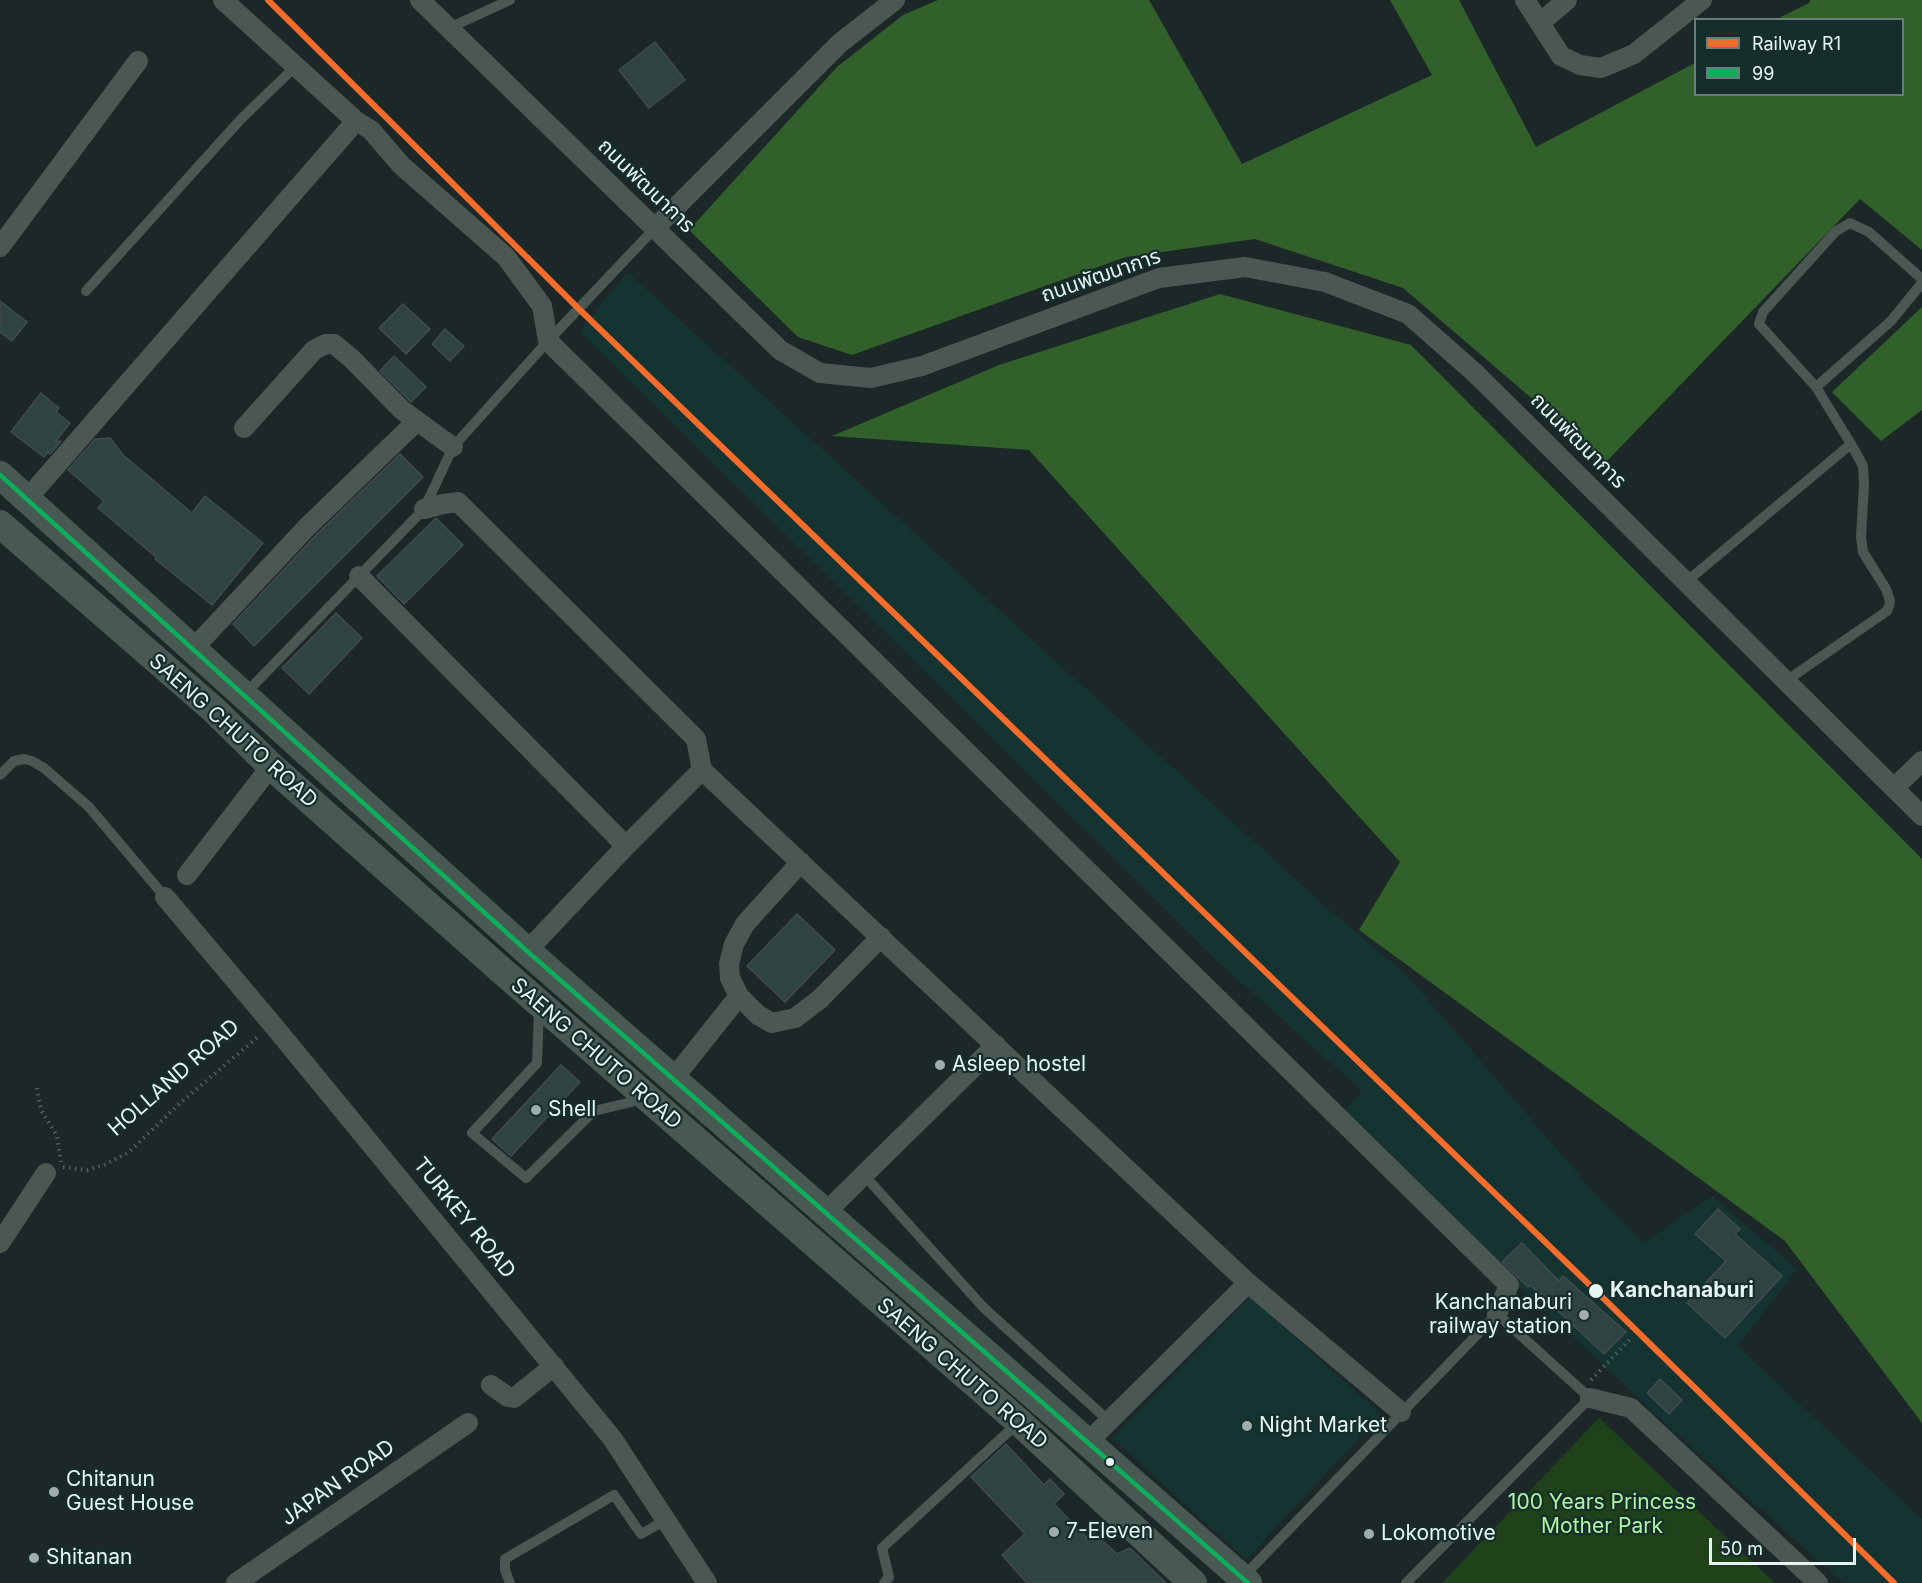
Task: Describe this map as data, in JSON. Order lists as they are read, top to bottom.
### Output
{
  "streets": {
    "main road": ["SAENG CHUTO ROAD"],
    "street": ["ถนนพัฒนาการ", "TURKEY ROAD", "JAPAN ROAD"],
    "path": ["HOLLAND ROAD"]
  },
  "crossings": [
    ["HOLLAND ROAD", "TURKEY ROAD"]
  ],
  "parks": ["100 Years Princess Mother Park"],
  "places": [
    "Asleep hostel",
    "Shell",
    "Kanchanaburi",
    "Kanchanaburi railway station",
    "Night Market",
    "Chitanun Guest House",
    "7-Eleven",
    "Lokomotive",
    "Shitanan"
  ],
  "lines": ["rail line R1", "transit line 99"],
  "legend": ["Railway R1", "99"],
  "scale_bar": "50 m"
}
